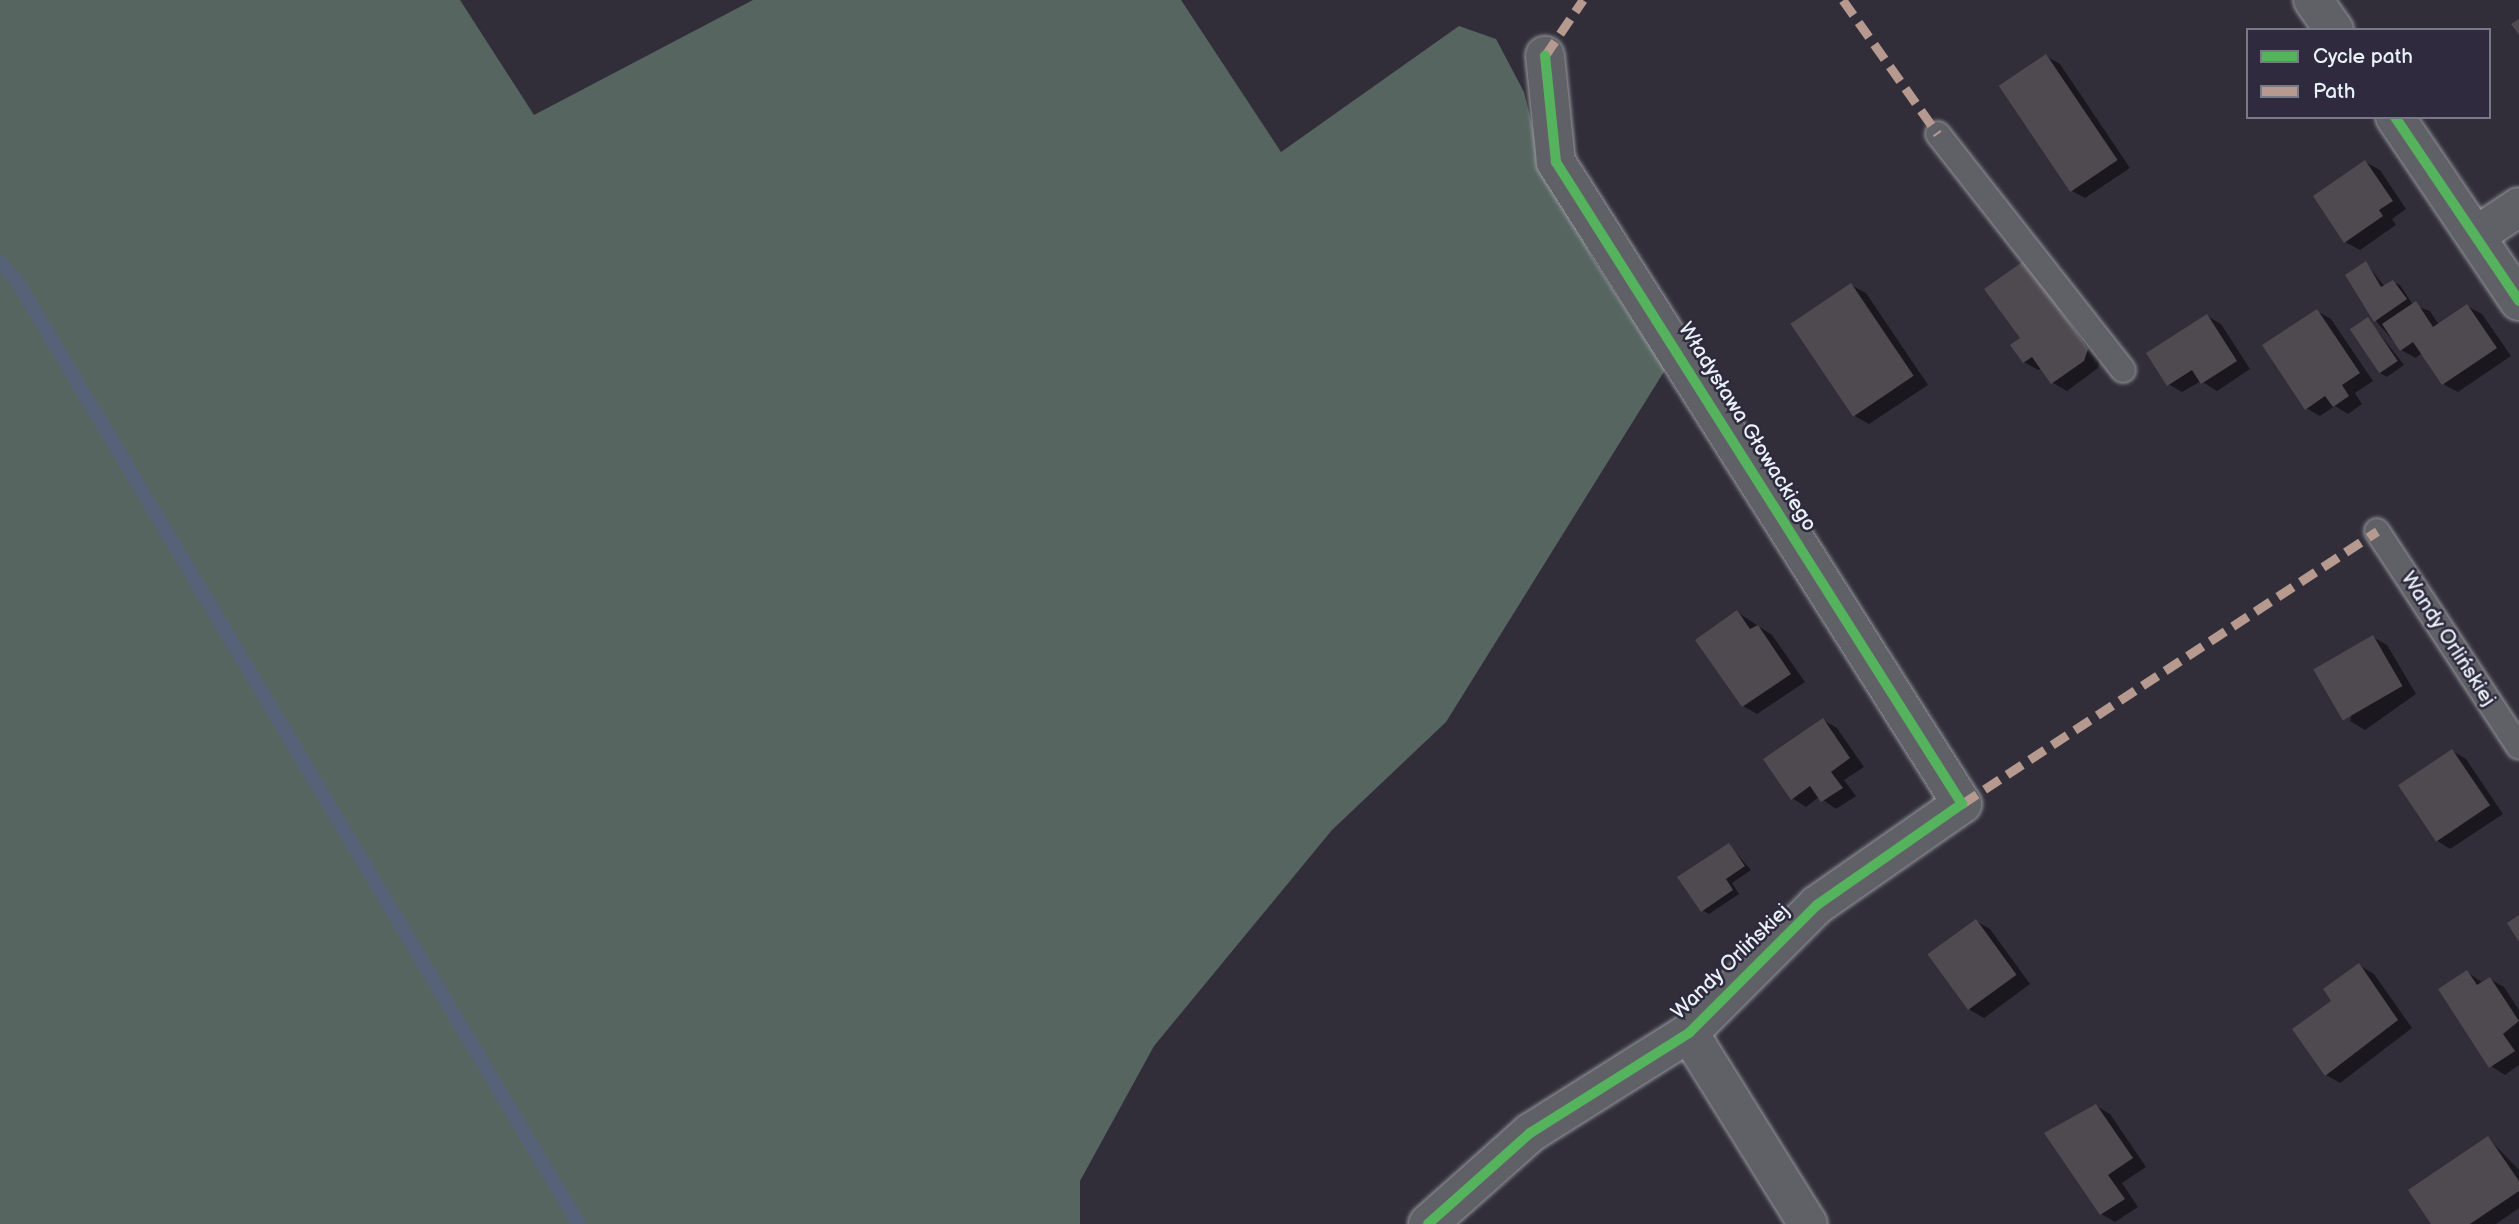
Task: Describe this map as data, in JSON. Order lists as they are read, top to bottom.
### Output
{
  "streets": {
    "street": ["Władysława Głowackiego", "Wandy Orlińskiej"]
  },
  "crossings": [
    ["Władysława Głowackiego", "Wandy Orlińskiej"]
  ],
  "legend": ["Cycle path", "Path"]
}
